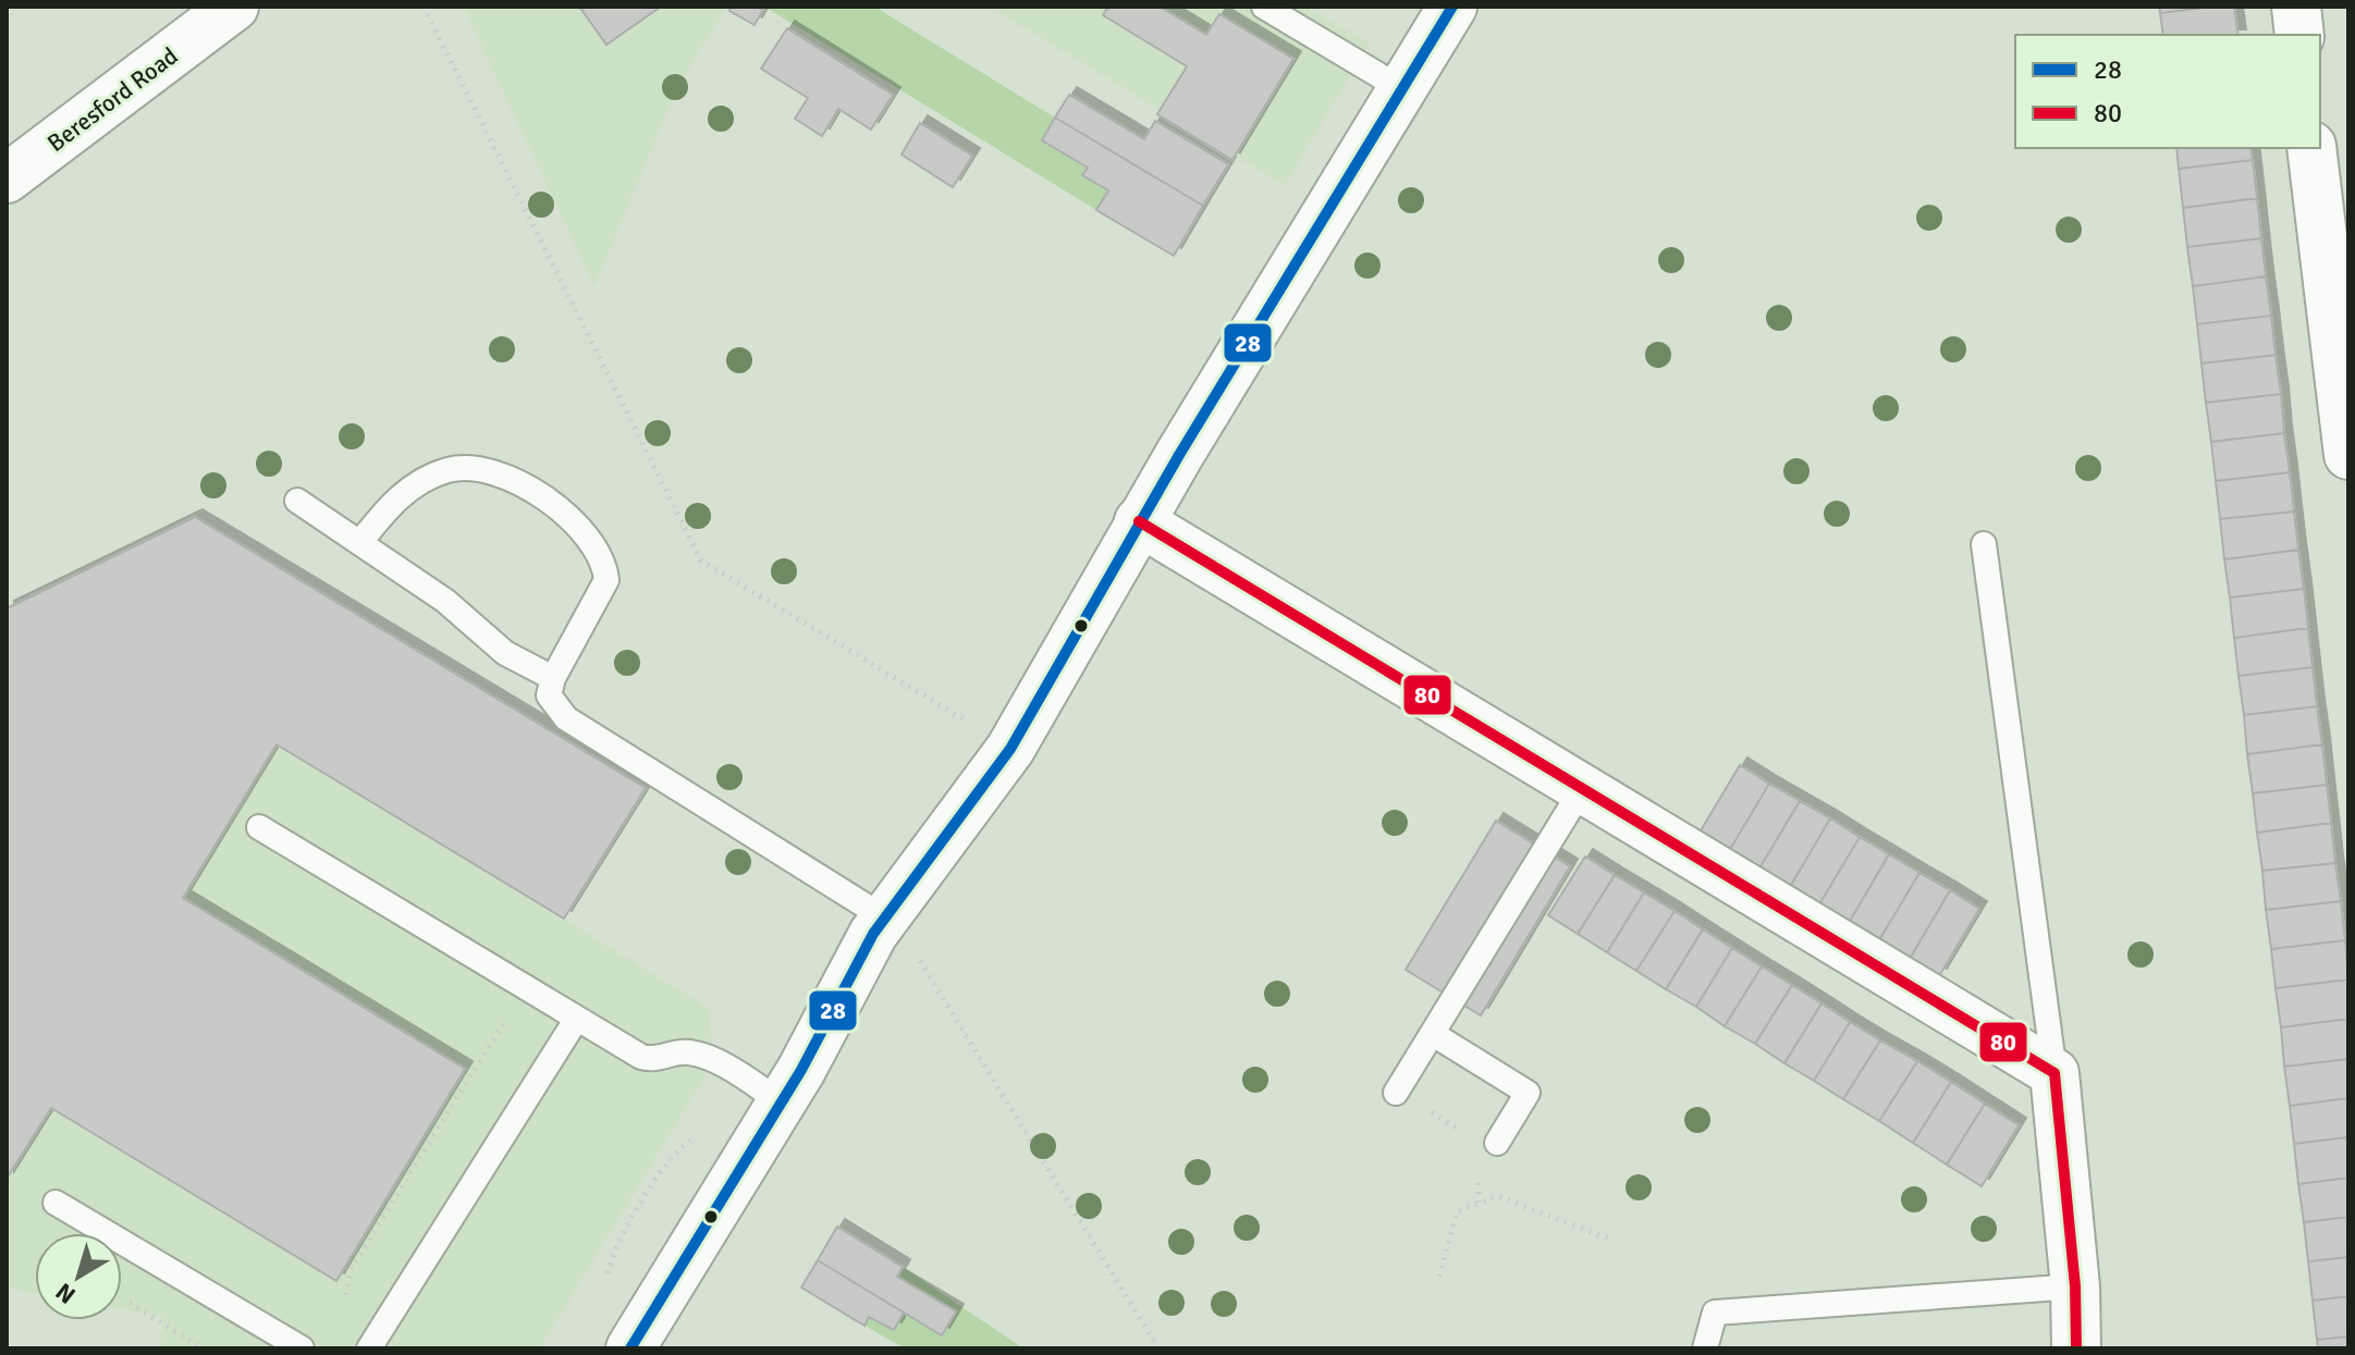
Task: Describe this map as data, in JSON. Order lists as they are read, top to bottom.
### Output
{
  "streets": {
    "street": ["Beresford Road"]
  },
  "lines": ["transit line 28", "transit line 80"],
  "legend": ["28", "80"],
  "north": "bottom left"
}
